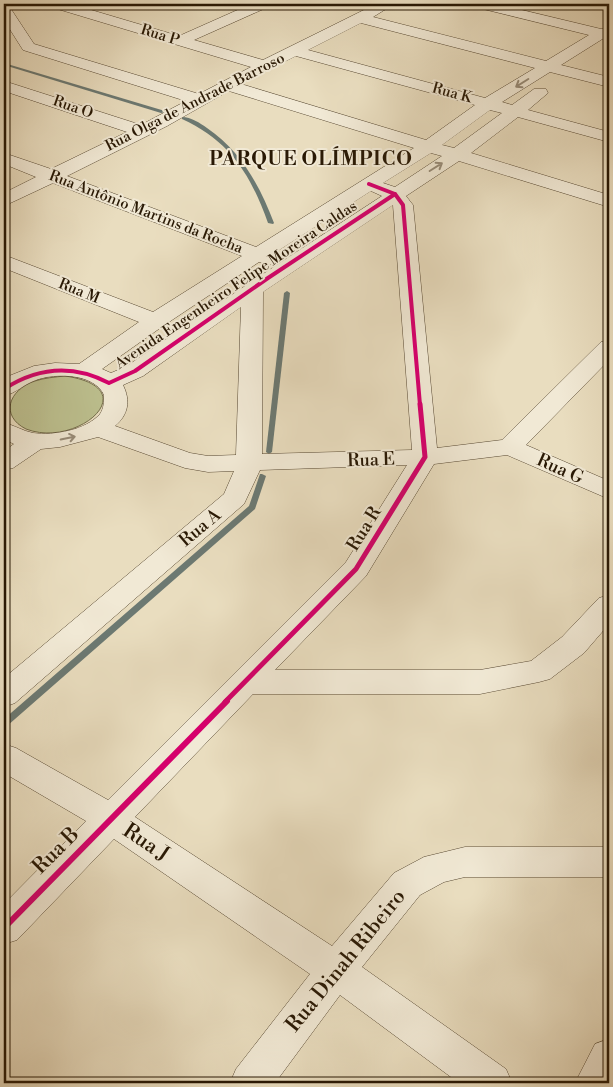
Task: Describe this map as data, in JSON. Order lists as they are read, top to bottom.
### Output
{
  "streets": {
    "street": [
      "Rua P",
      "Rua K",
      "Rua Olga de Andrade Barroso",
      "Rua O",
      "Rua Antônio Martins da Rocha",
      "Avenida Engenheiro Felipe Moreira Caldas",
      "Rua M",
      "Rua E",
      "Rua G",
      "Rua A",
      "Rua R",
      "Rua J",
      "Rua B",
      "Rua Dinah Ribeiro"
    ]
  },
  "crossings": [
    ["Rua P", "Rua Olga de Andrade Barroso"],
    ["Rua K", "Rua Olga de Andrade Barroso"],
    ["Rua K", "Avenida Engenheiro Felipe Moreira Caldas"],
    ["Rua Olga de Andrade Barroso", "Rua O"],
    ["Rua Olga de Andrade Barroso", "Rua Antônio Martins da Rocha"],
    ["Rua Antônio Martins da Rocha", "Avenida Engenheiro Felipe Moreira Caldas"],
    ["Avenida Engenheiro Felipe Moreira Caldas", "Rua M"],
    ["Avenida Engenheiro Felipe Moreira Caldas", "Rua E"],
    ["Avenida Engenheiro Felipe Moreira Caldas", "Rua A"],
    ["Rua E", "Rua G"],
    ["Rua E", "Rua A"],
    ["Rua E", "Rua R"],
    ["Rua R", "Rua J"],
    ["Rua R", "Rua B"],
    ["Rua J", "Rua B"],
    ["Rua J", "Rua Dinah Ribeiro"]
  ],
  "districts": ["PARQUE OLÍMPICO"]
}
